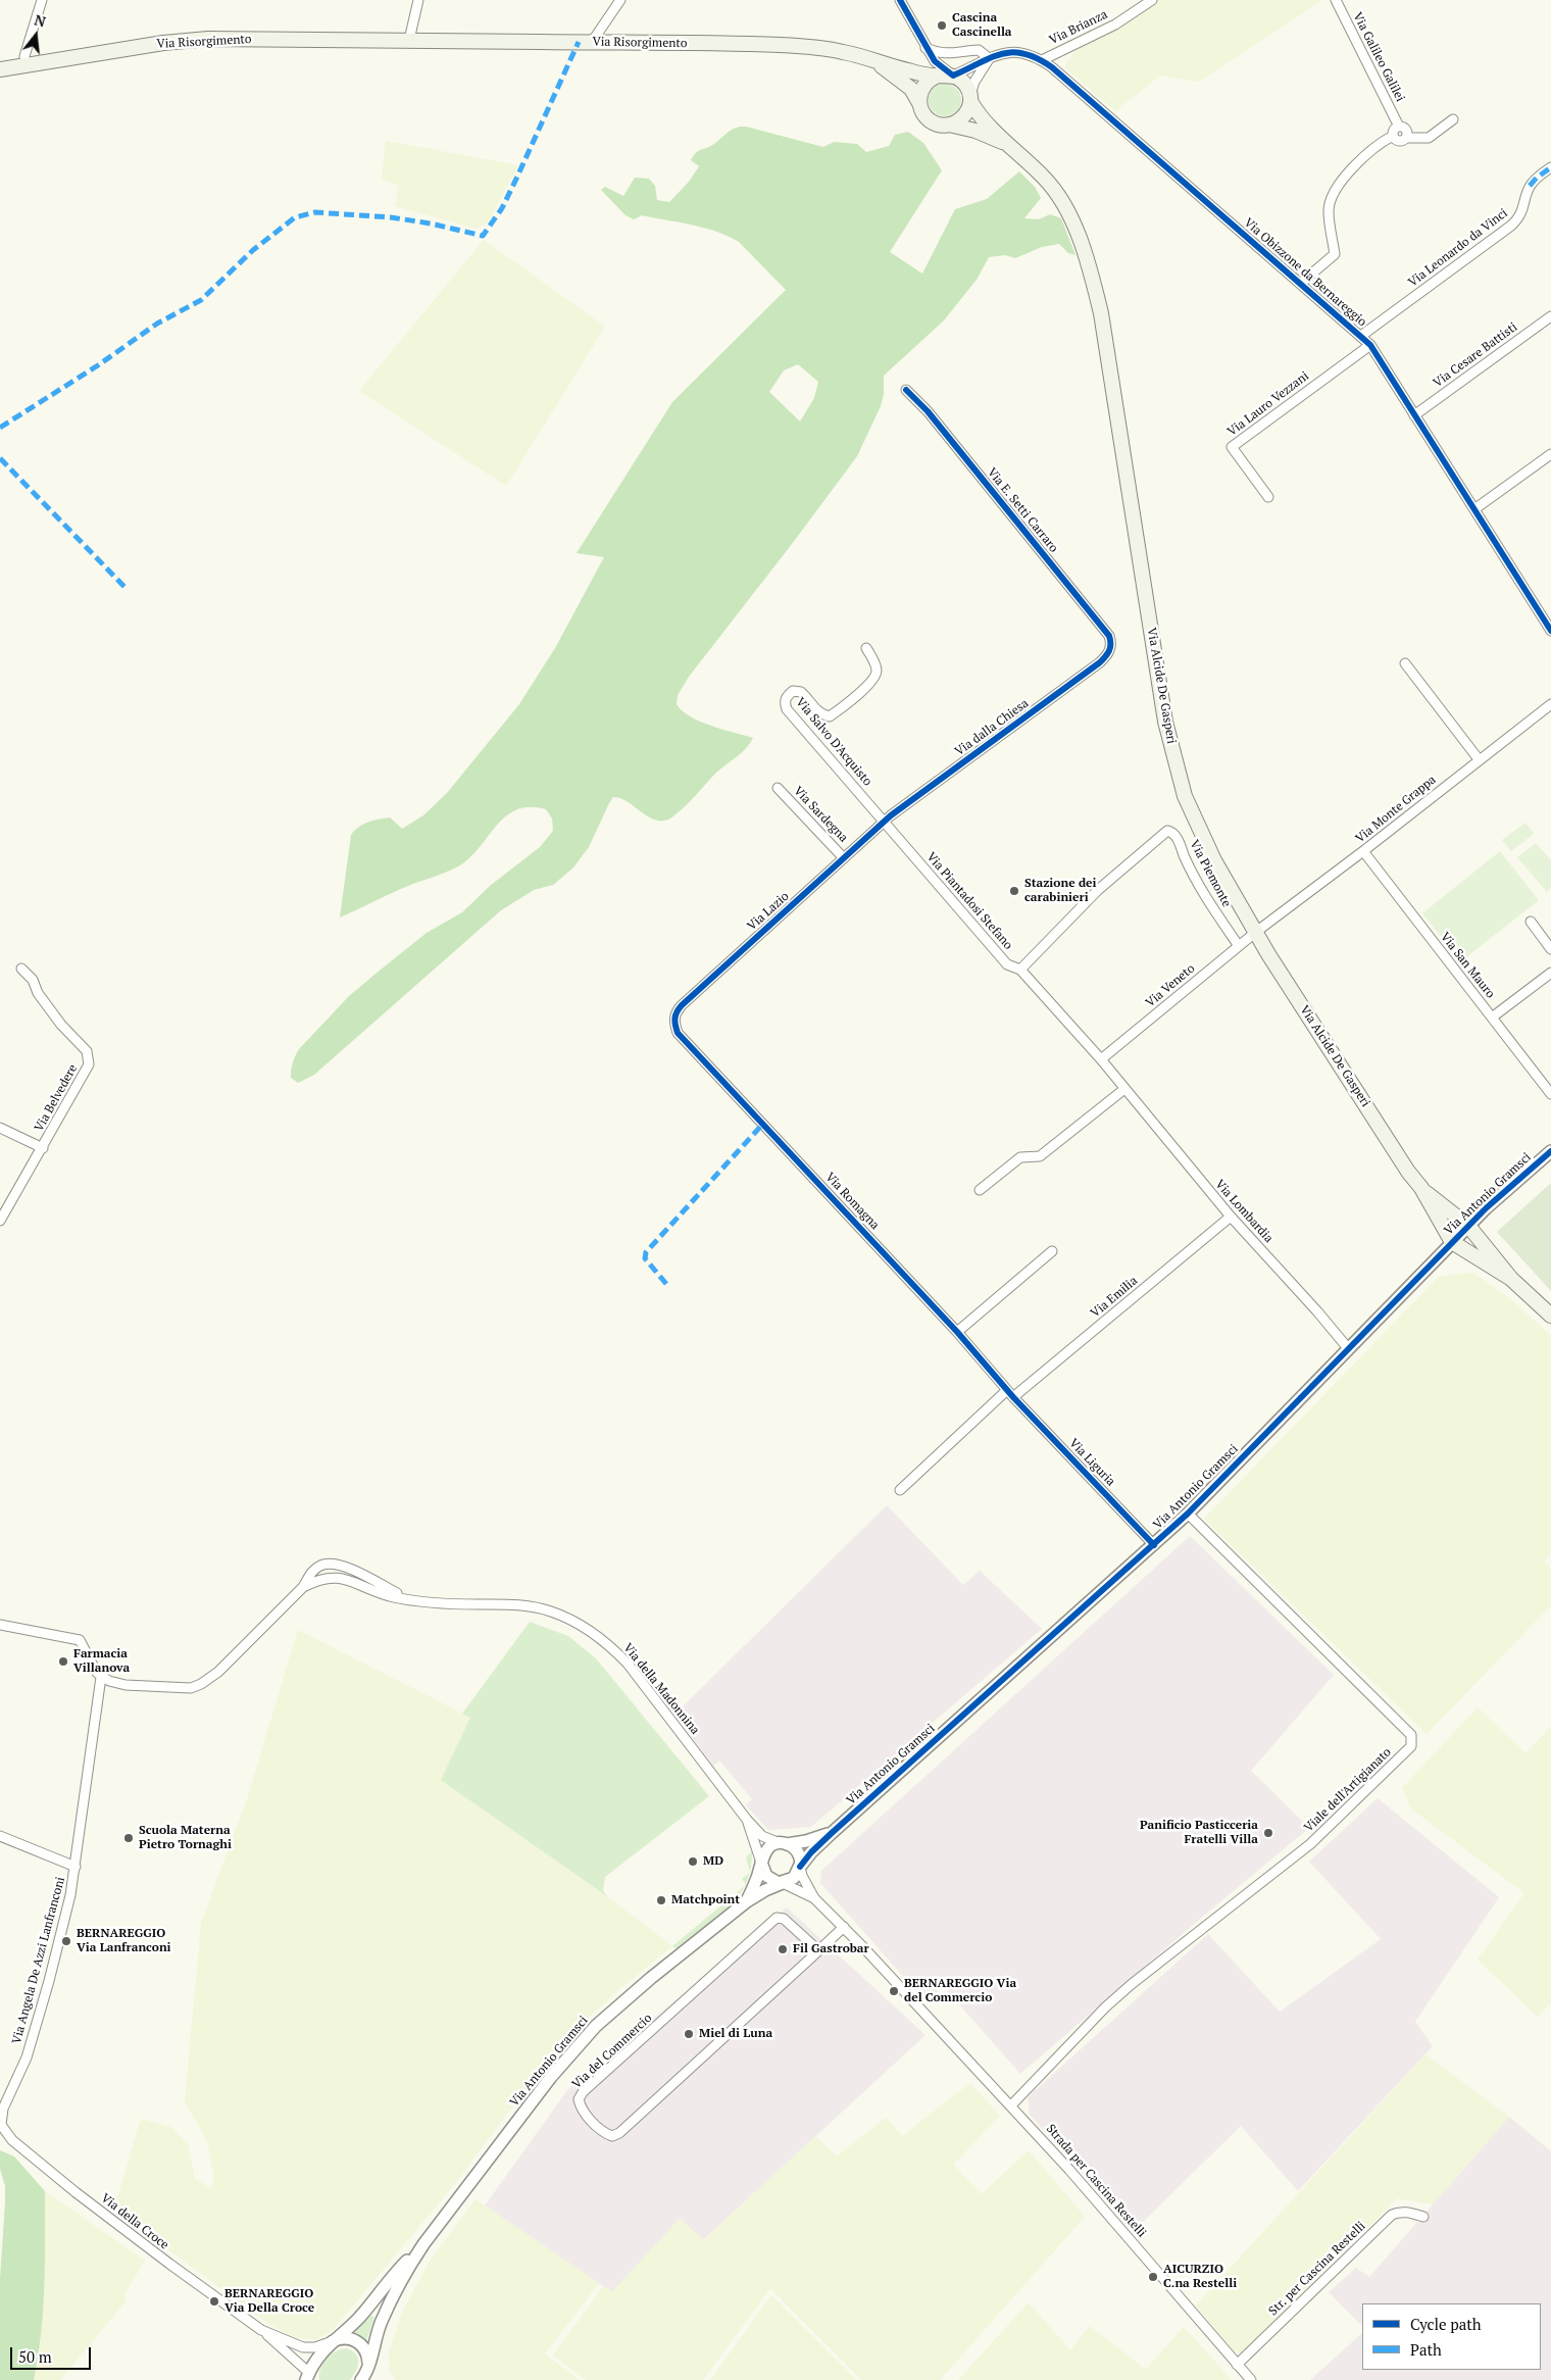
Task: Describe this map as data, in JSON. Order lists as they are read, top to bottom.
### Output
{
  "streets": {
    "main road": ["Via Risorgimento", "Via Alcide De Gasperi"],
    "street": [
      "Via Brianza",
      "Via Galileo Galilei",
      "Via Leonardo da Vinci",
      "Via Obizzone da Bernareggio",
      "Via Cesare Battisti",
      "Via Lauro Vezzani",
      "Via E. Setti Carraro",
      "Via dalla Chiesa",
      "Via Salvo D'Acquisto",
      "Via Monte Grappa",
      "Via Sardegna",
      "Via Piemonte",
      "Via Piantadosi Stefano",
      "Via Lazio",
      "Via San Mauro",
      "Via Veneto",
      "Via Belvedere",
      "Via Antonio Gramsci",
      "Via Romagna",
      "Via Lombardia",
      "Via Emilia",
      "Via Liguria",
      "Via della Madonnina",
      "Viale dell'Artigianato",
      "Via Angela De Azzi Lanfranconi",
      "Via del Commercio",
      "Strada per Cascina Restelli",
      "Via della Croce",
      "Str. per Cascina Restelli"
    ]
  },
  "crossings": [
    ["Via Brianza", "Via Obizzone da Bernareggio"],
    ["Via Risorgimento", "Via Obizzone da Bernareggio"],
    ["Via Risorgimento", "Via Alcide De Gasperi"],
    ["Via Galileo Galilei", "Via Obizzone da Bernareggio"],
    ["Via Leonardo da Vinci", "Via Obizzone da Bernareggio"],
    ["Via Obizzone da Bernareggio", "Via Cesare Battisti"],
    ["Via Obizzone da Bernareggio", "Via Lauro Vezzani"],
    ["Via Obizzone da Bernareggio", "Via Alcide De Gasperi"],
    ["Via E. Setti Carraro", "Via dalla Chiesa"],
    ["Via Alcide De Gasperi", "Via Monte Grappa"],
    ["Via Alcide De Gasperi", "Via Veneto"],
    ["Via Alcide De Gasperi", "Via Antonio Gramsci"],
    ["Via dalla Chiesa", "Via Salvo D'Acquisto"],
    ["Via dalla Chiesa", "Via Piantadosi Stefano"],
    ["Via dalla Chiesa", "Via Lazio"],
    ["Via Salvo D'Acquisto", "Via Piantadosi Stefano"],
    ["Via Salvo D'Acquisto", "Via Lazio"],
    ["Via Monte Grappa", "Via San Mauro"],
    ["Via Monte Grappa", "Via Veneto"],
    ["Via Sardegna", "Via Lazio"],
    ["Via Piemonte", "Via Piantadosi Stefano"],
    ["Via Piemonte", "Via Veneto"],
    ["Via Piantadosi Stefano", "Via Lazio"],
    ["Via Piantadosi Stefano", "Via Veneto"],
    ["Via Piantadosi Stefano", "Via Lombardia"],
    ["Via Lazio", "Via Romagna"],
    ["Via Veneto", "Via Lombardia"],
    ["Via Antonio Gramsci", "Via Lombardia"],
    ["Via Antonio Gramsci", "Via Liguria"],
    ["Via Antonio Gramsci", "Via della Madonnina"],
    ["Via Antonio Gramsci", "Viale dell'Artigianato"],
    ["Via Romagna", "Via Emilia"],
    ["Via Romagna", "Via Liguria"],
    ["Via Lombardia", "Via Emilia"],
    ["Via Emilia", "Via Liguria"],
    ["Via della Madonnina", "Via Angela De Azzi Lanfranconi"],
    ["Viale dell'Artigianato", "Strada per Cascina Restelli"],
    ["Via Angela De Azzi Lanfranconi", "Via della Croce"],
    ["Via del Commercio", "Strada per Cascina Restelli"],
    ["Strada per Cascina Restelli", "Str. per Cascina Restelli"]
  ],
  "places": [
    "Cascina Cascinella",
    "Stazione dei carabinieri",
    "Farmacia Villanova",
    "Panificio Pasticceria Fratelli Villa",
    "Scuola Materna Pietro Tornaghi",
    "MD",
    "Matchpoint",
    "BERNAREGGIO Via Lanfranconi",
    "Fil Gastrobar",
    "BERNAREGGIO Via del Commercio",
    "Miel di Luna",
    "AICURZIO C.na Restelli",
    "BERNAREGGIO Via Della Croce"
  ],
  "legend": ["Cycle path", "Path"],
  "scale_bar": "50 m",
  "north": "top"
}
